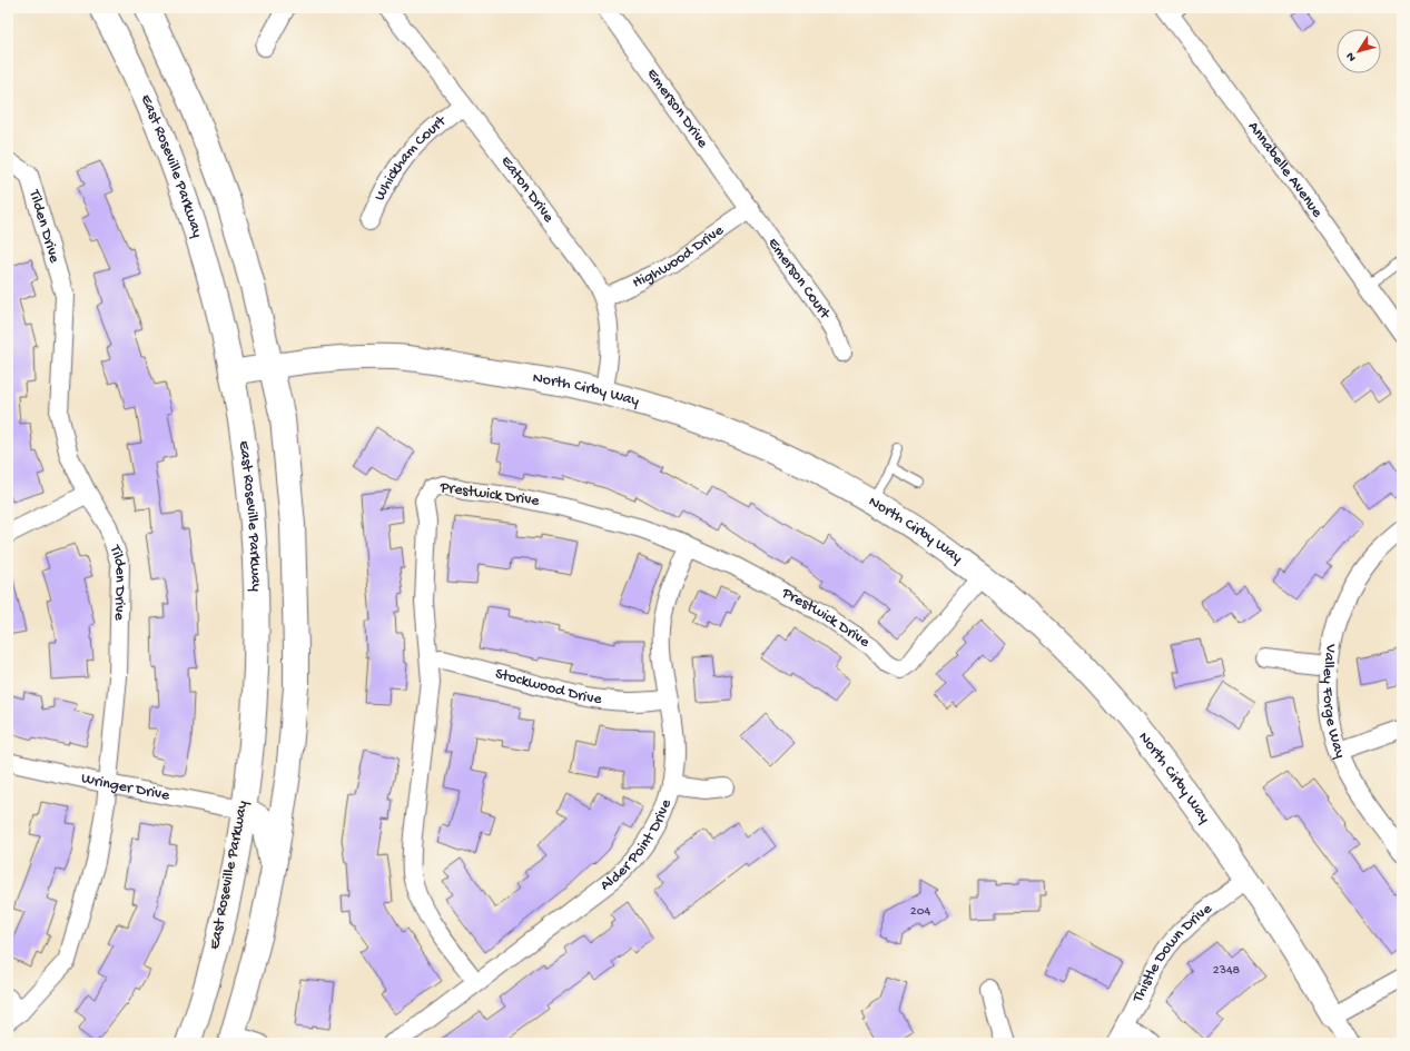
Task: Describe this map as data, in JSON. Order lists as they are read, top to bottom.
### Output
{
  "streets": {
    "main road": ["East Roseville Parkway", "North Cirby Way"],
    "street": [
      "Emerson Drive",
      "Whickham Court",
      "Annabelle Avenue",
      "Eaton Drive",
      "Tilden Drive",
      "Highwood Drive",
      "Emerson Court",
      "Prestwick Drive",
      "Stockwood Drive",
      "Valley Forge Way",
      "Wringer Drive",
      "Alder Point Drive",
      "Thistle Down Drive"
    ]
  },
  "crossings": [
    ["Emerson Drive", "Highwood Drive"],
    ["Emerson Drive", "Emerson Court"],
    ["Whickham Court", "Eaton Drive"],
    ["East Roseville Parkway", "North Cirby Way"],
    ["East Roseville Parkway", "Wringer Drive"],
    ["Eaton Drive", "Highwood Drive"],
    ["Eaton Drive", "North Cirby Way"],
    ["Tilden Drive", "Wringer Drive"],
    ["Highwood Drive", "Emerson Court"],
    ["North Cirby Way", "Prestwick Drive"],
    ["North Cirby Way", "Thistle Down Drive"],
    ["Prestwick Drive", "Stockwood Drive"],
    ["Prestwick Drive", "Alder Point Drive"],
    ["Stockwood Drive", "Alder Point Drive"]
  ],
  "house_numbers": ["204", "2348"],
  "north": "bottom left"
}
